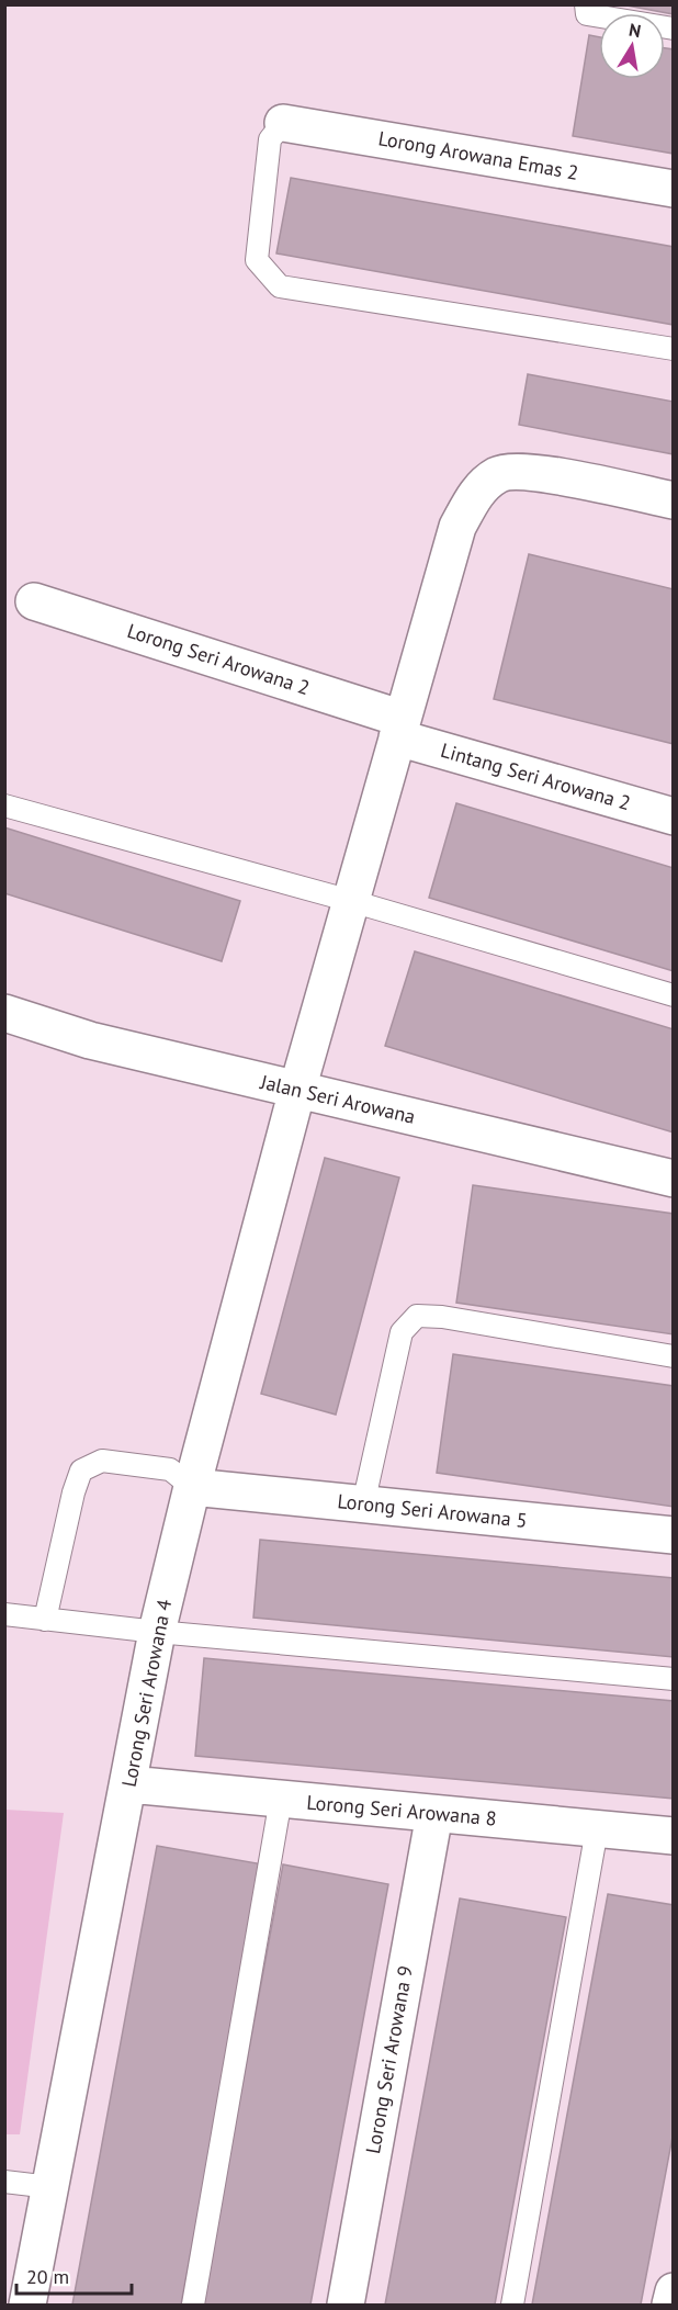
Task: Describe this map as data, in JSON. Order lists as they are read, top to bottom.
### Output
{
  "streets": {
    "street": [
      "Lorong Arowana Emas 2",
      "Lorong Seri Arowana 2",
      "Lintang Seri Arowana 2",
      "Jalan Seri Arowana",
      "Lorong Seri Arowana 5",
      "Lorong Seri Arowana 4",
      "Lorong Seri Arowana 8",
      "Lorong Seri Arowana 9"
    ]
  },
  "crossings": [
    ["Lorong Seri Arowana 2", "Lintang Seri Arowana 2"],
    ["Lorong Seri Arowana 2", "Lorong Seri Arowana 4"],
    ["Lintang Seri Arowana 2", "Lorong Seri Arowana 4"],
    ["Jalan Seri Arowana", "Lorong Seri Arowana 4"],
    ["Lorong Seri Arowana 5", "Lorong Seri Arowana 4"],
    ["Lorong Seri Arowana 4", "Lorong Seri Arowana 8"],
    ["Lorong Seri Arowana 8", "Lorong Seri Arowana 9"]
  ],
  "scale_bar": "20 m",
  "north": "top"
}
